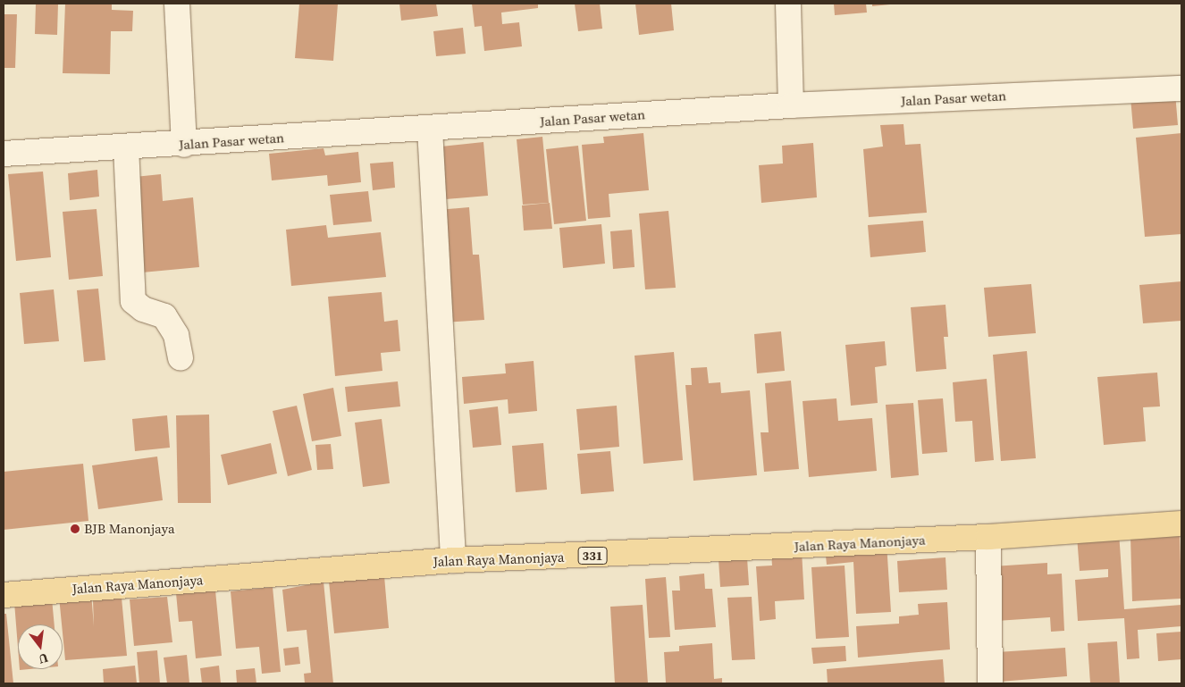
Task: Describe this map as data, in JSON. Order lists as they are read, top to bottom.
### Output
{
  "streets": {
    "main road": ["Jalan Raya Manonjaya", "331"],
    "street": ["Jalan Pasar wetan"]
  },
  "places": ["BJB Manonjaya"],
  "north": "bottom"
}
